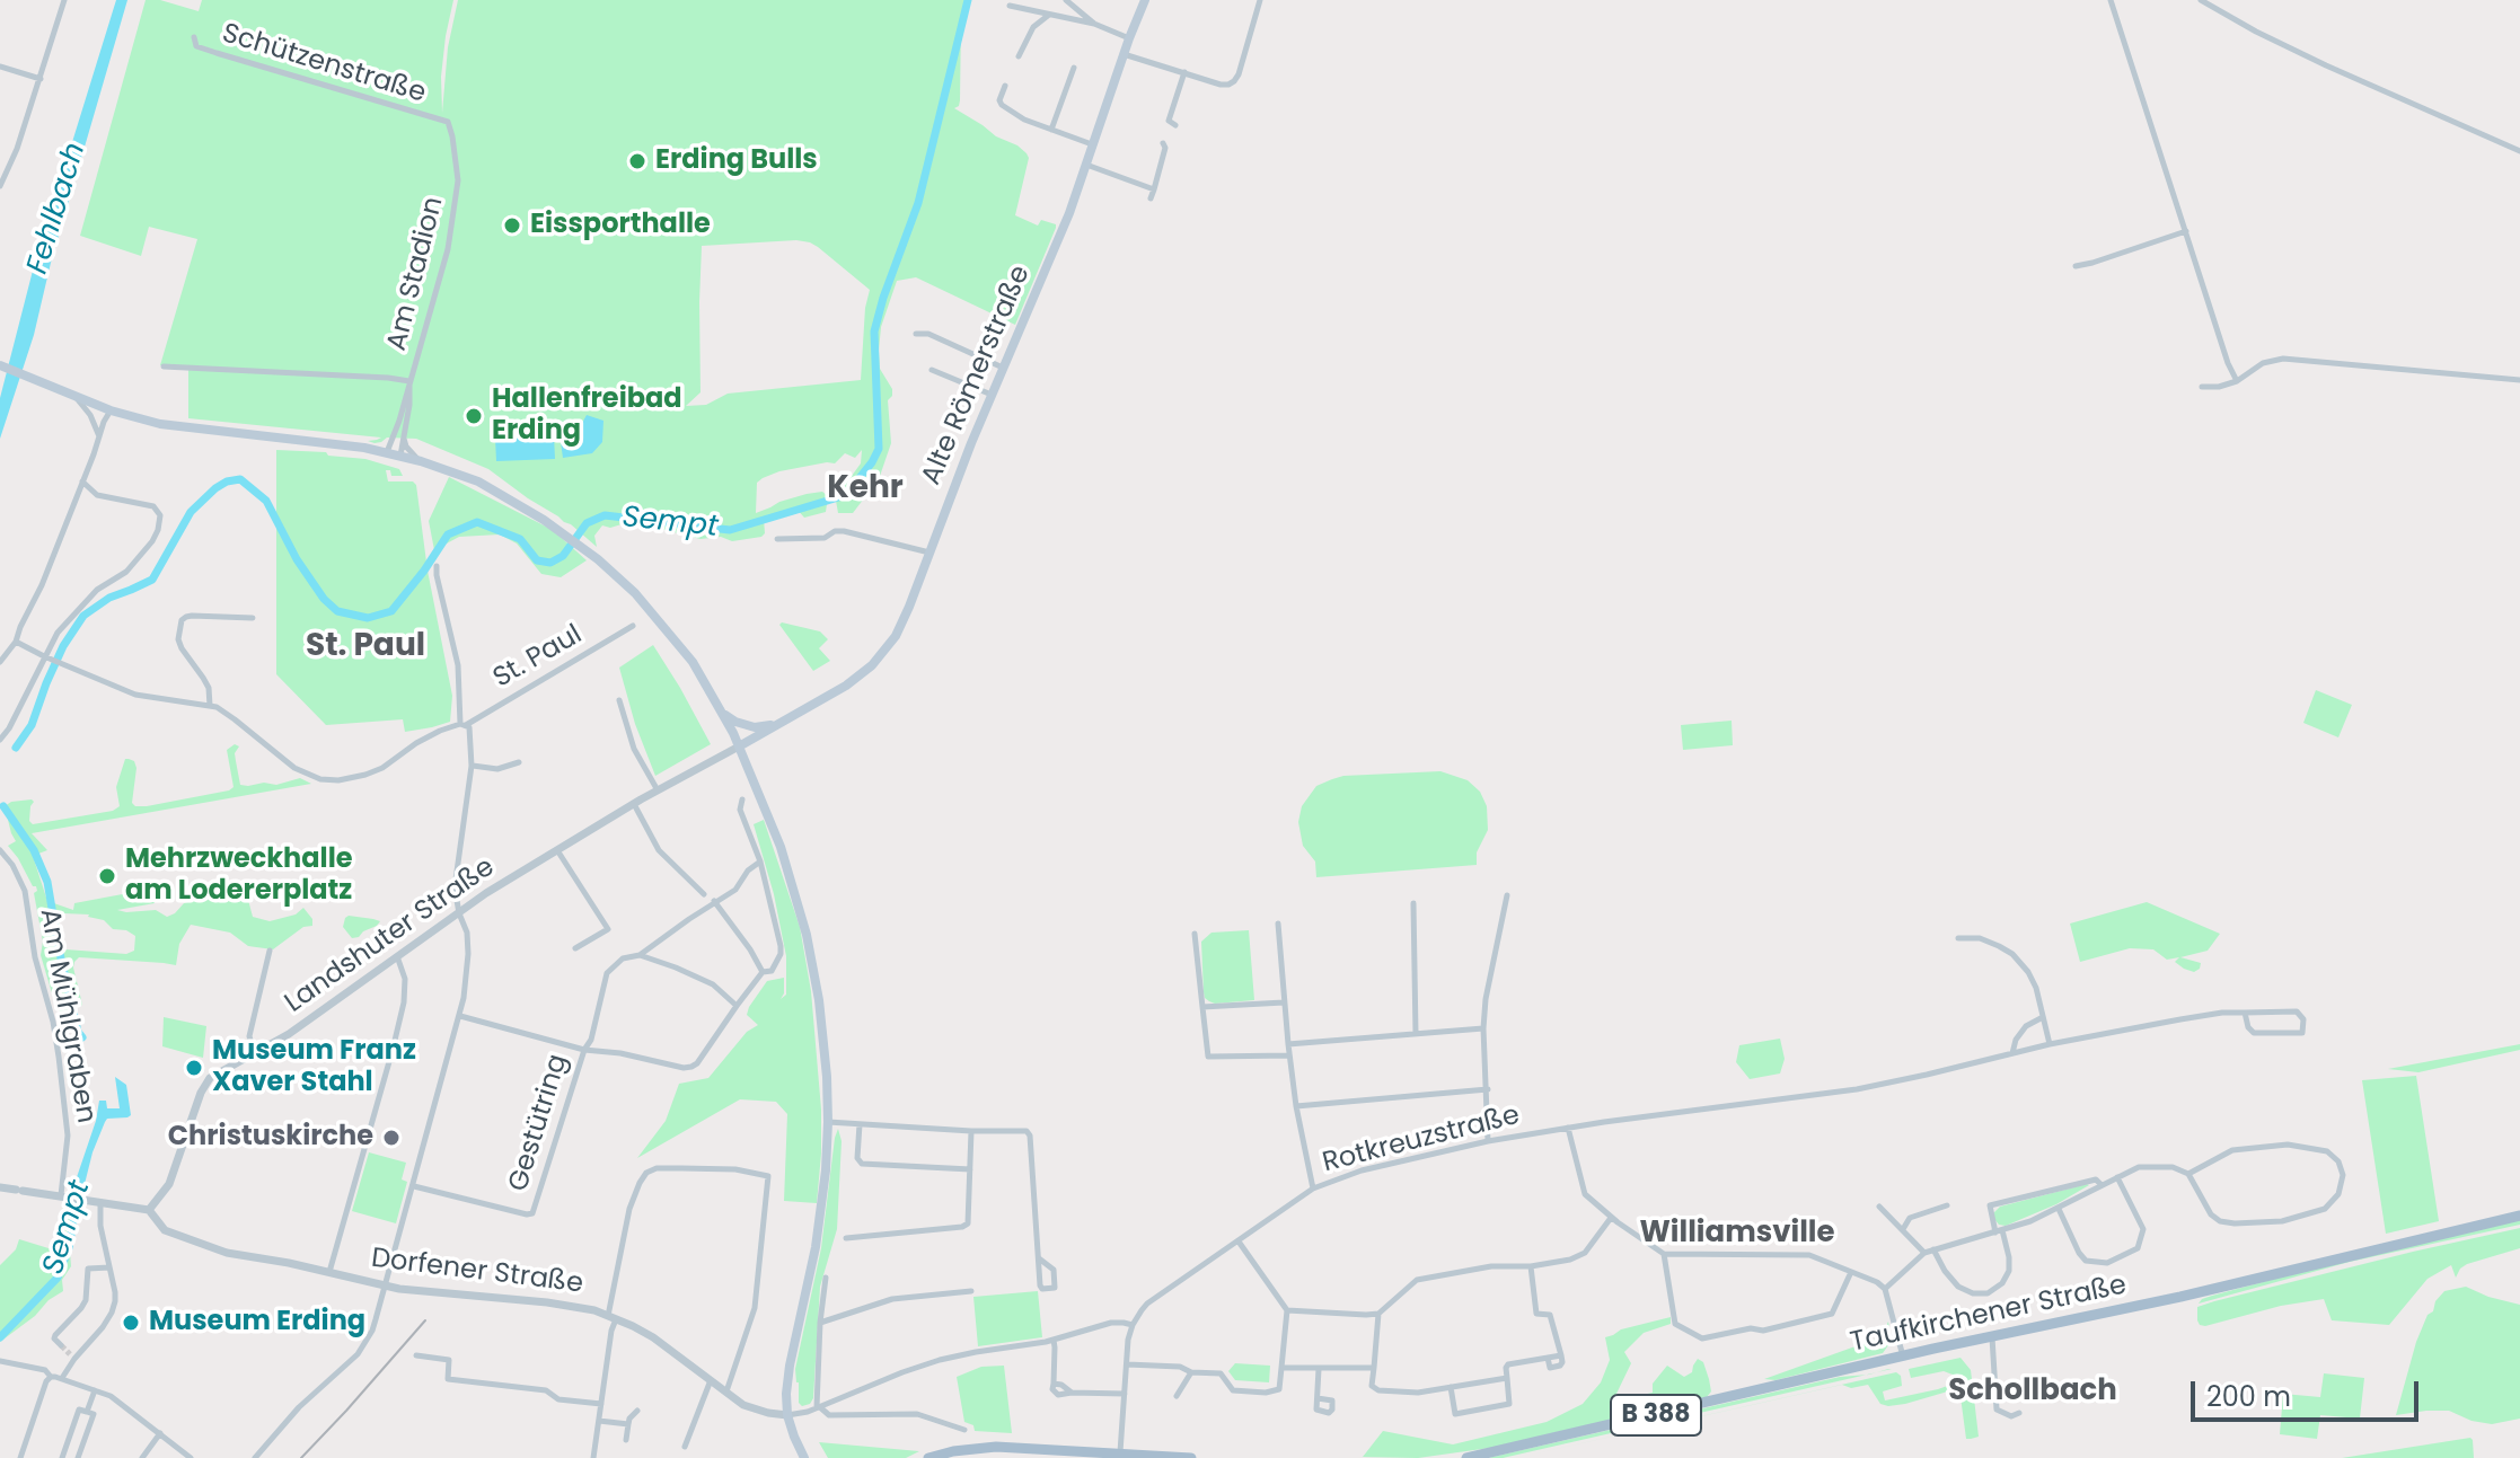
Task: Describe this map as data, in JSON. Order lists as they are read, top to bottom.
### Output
{
  "streets": {
    "main road": ["Alte Römerstraße", "Taufkirchener Straße", "B 388"],
    "street": [
      "Schützenstraße",
      "Am Stadion",
      "St. Paul",
      "Landshuter Straße",
      "Am Mühlgraben",
      "Gestütring",
      "Rotkreuzstraße",
      "Dorfener Straße"
    ]
  },
  "crossings": [
    ["Schützenstraße", "Am Stadion"],
    ["Alte Römerstraße", "Landshuter Straße"],
    ["Landshuter Straße", "Dorfener Straße"]
  ],
  "districts": [
    "Kehr",
    "St. Paul",
    "Williamsville",
    "Schollbach"
  ],
  "water": ["Fehlbach", "Sempt"],
  "places": [
    "Erding Bulls",
    "Eissporthalle",
    "Hallenfreibad Erding",
    "Mehrzweckhalle am Lodererplatz",
    "Museum Franz Xaver Stahl",
    "Christuskirche",
    "Museum Erding"
  ],
  "scale_bar": "200 m"
}
